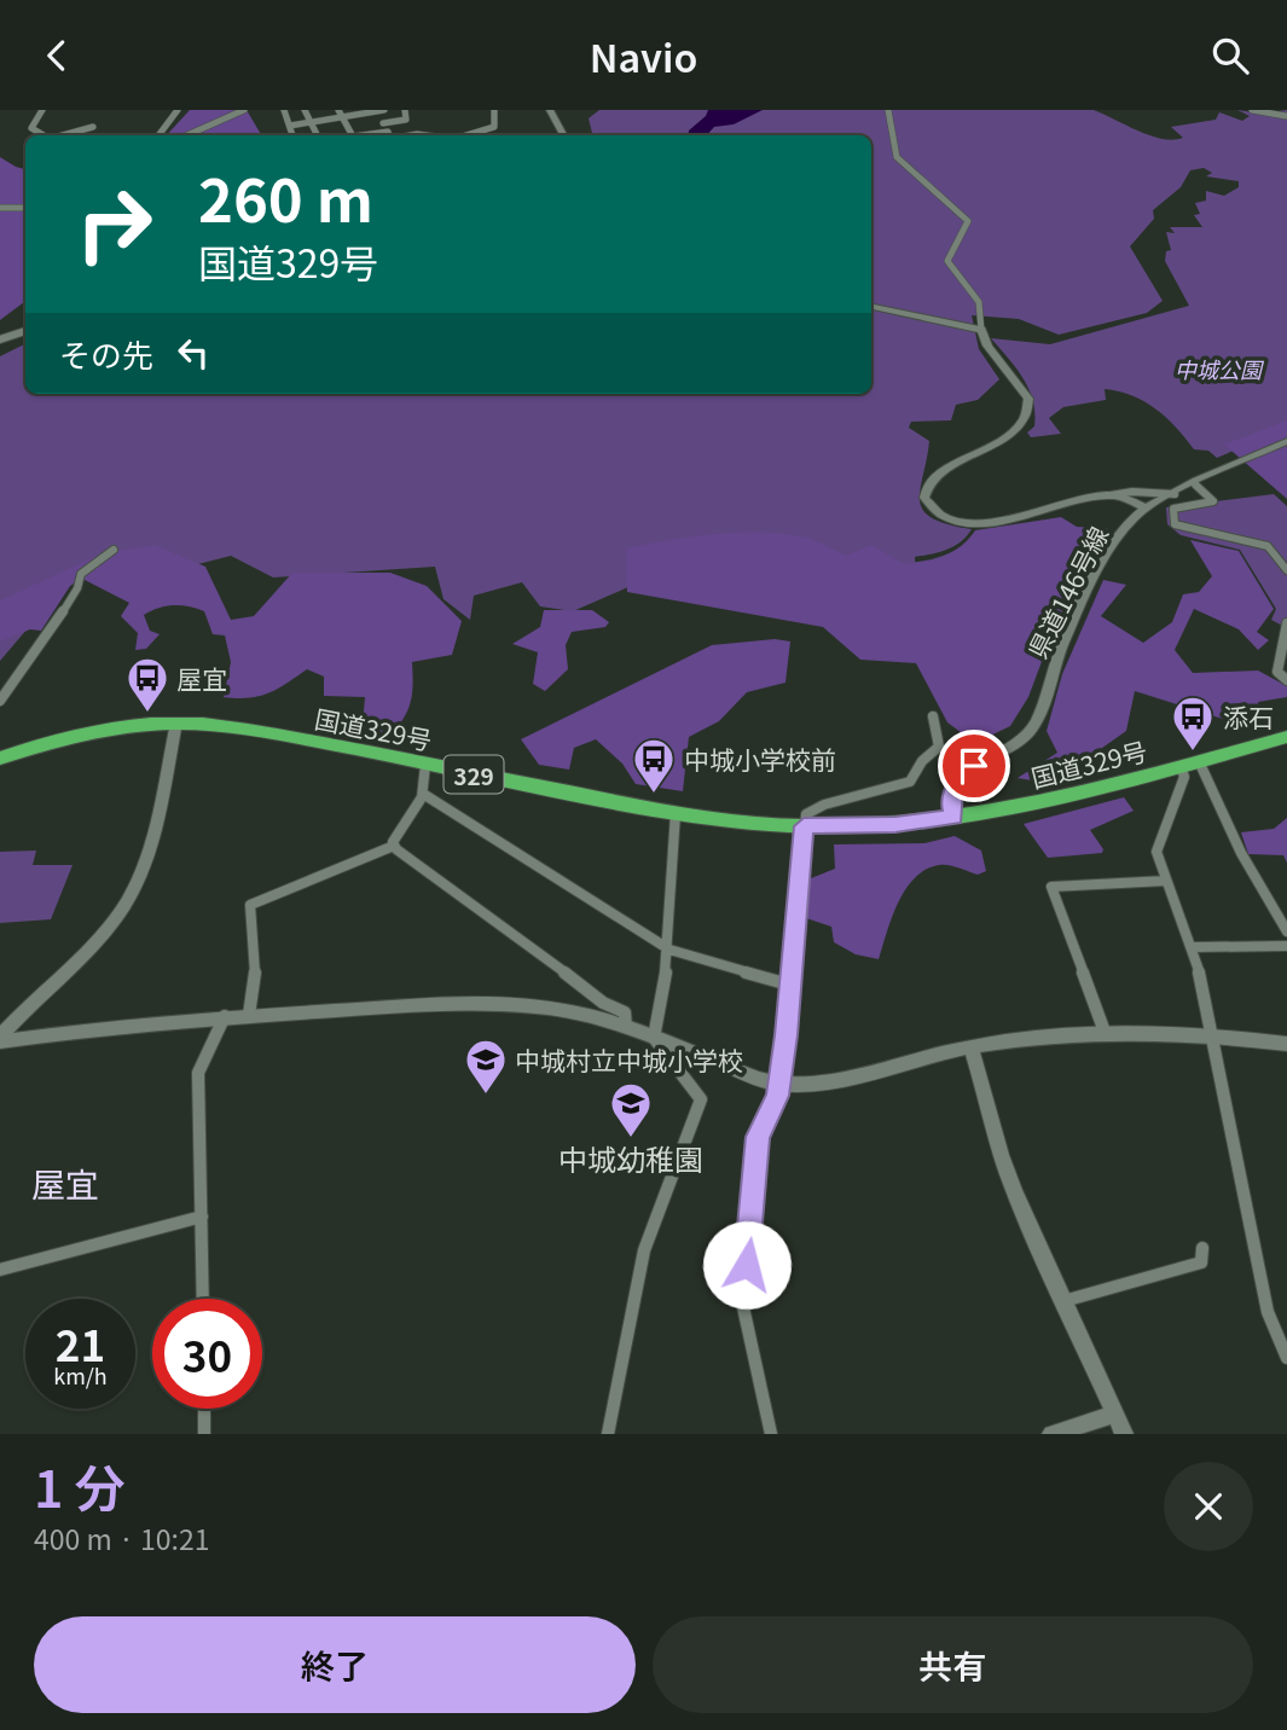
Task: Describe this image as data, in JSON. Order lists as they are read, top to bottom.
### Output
{
  "streets": {
    "highway": ["国道329号", "329"],
    "street": ["県道146号線"]
  },
  "crossings": [
    ["県道146号線", "国道329号"]
  ],
  "districts": ["屋宜"],
  "parks": ["中城公園"],
  "places": {
    "bus stop": ["屋宜", "添石", "中城小学校前"],
    "school or university": ["中城村立中城小学校", "中城幼稚園"]
  },
  "page": {
    "header": "Navio",
    "turn": ["260 m", "国道329号"],
    "then": "その先",
    "speed": "21 km/h",
    "limit": "30",
    "heading": ["1 分", "400 m · 10:21"],
    "buttons": ["終了", "共有"]
  }
}
